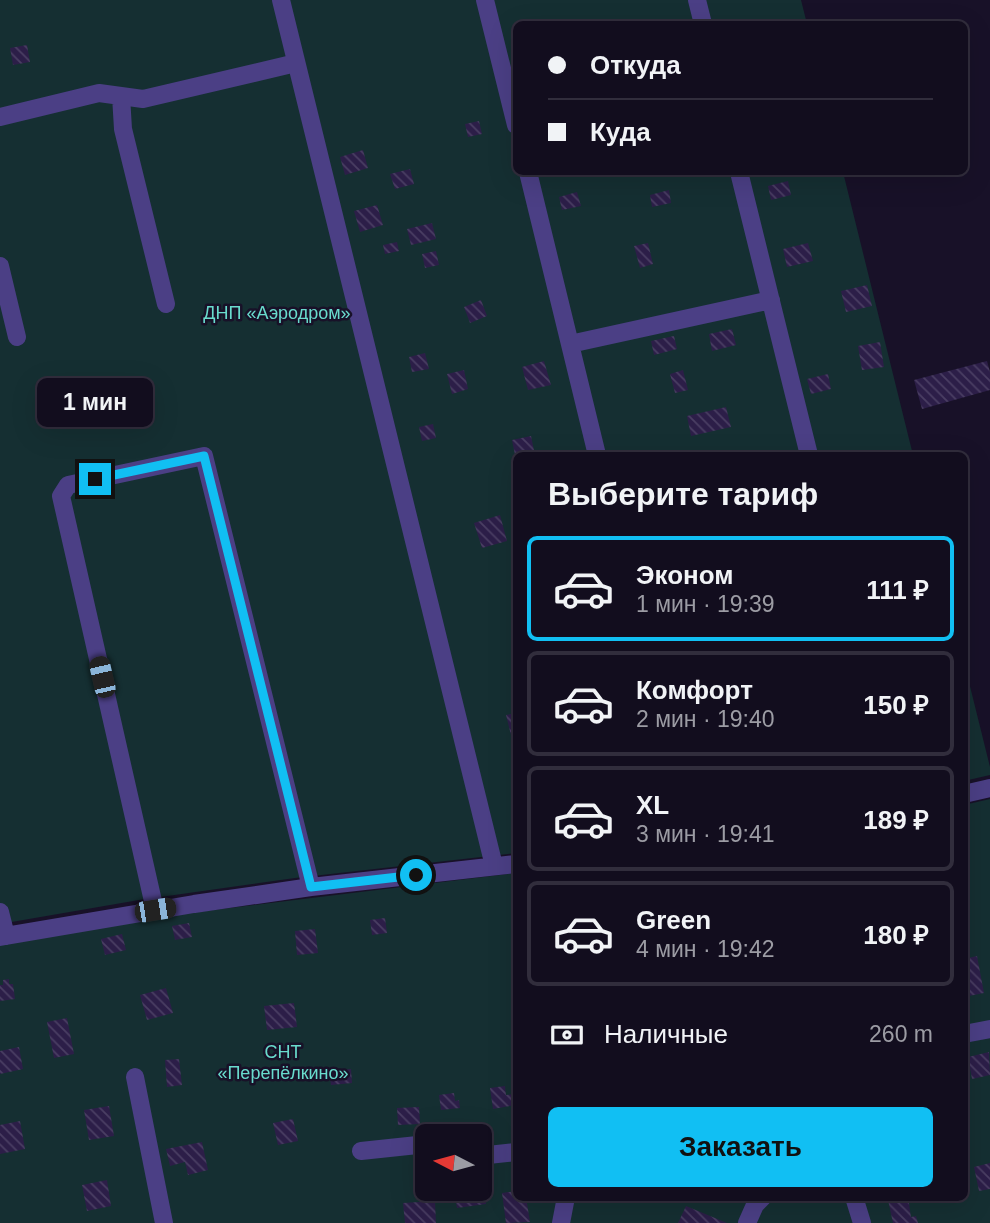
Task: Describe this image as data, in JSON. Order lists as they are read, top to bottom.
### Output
{
  "parks": ["ДНП «Аэродром»", "СНТ «Перепёлкино»"],
  "north": "left",
  "page": {
    "banner": ["Откуда", "Куда"],
    "bubble": "1 мин",
    "heading": "Выберите тариф",
    "list": [
      {
        "name": "Эконом",
        "note": "1 мин · 19:39",
        "value": "111 ₽"
      },
      {
        "name": "Комфорт",
        "note": "2 мин · 19:40",
        "value": "150 ₽"
      },
      {
        "name": "XL",
        "note": "3 мин · 19:41",
        "value": "189 ₽"
      },
      {
        "name": "Green",
        "note": "4 мин · 19:42",
        "value": "180 ₽"
      }
    ],
    "pay": ["Наличные", "260 m"],
    "buttons": "Заказать"
  }
}
